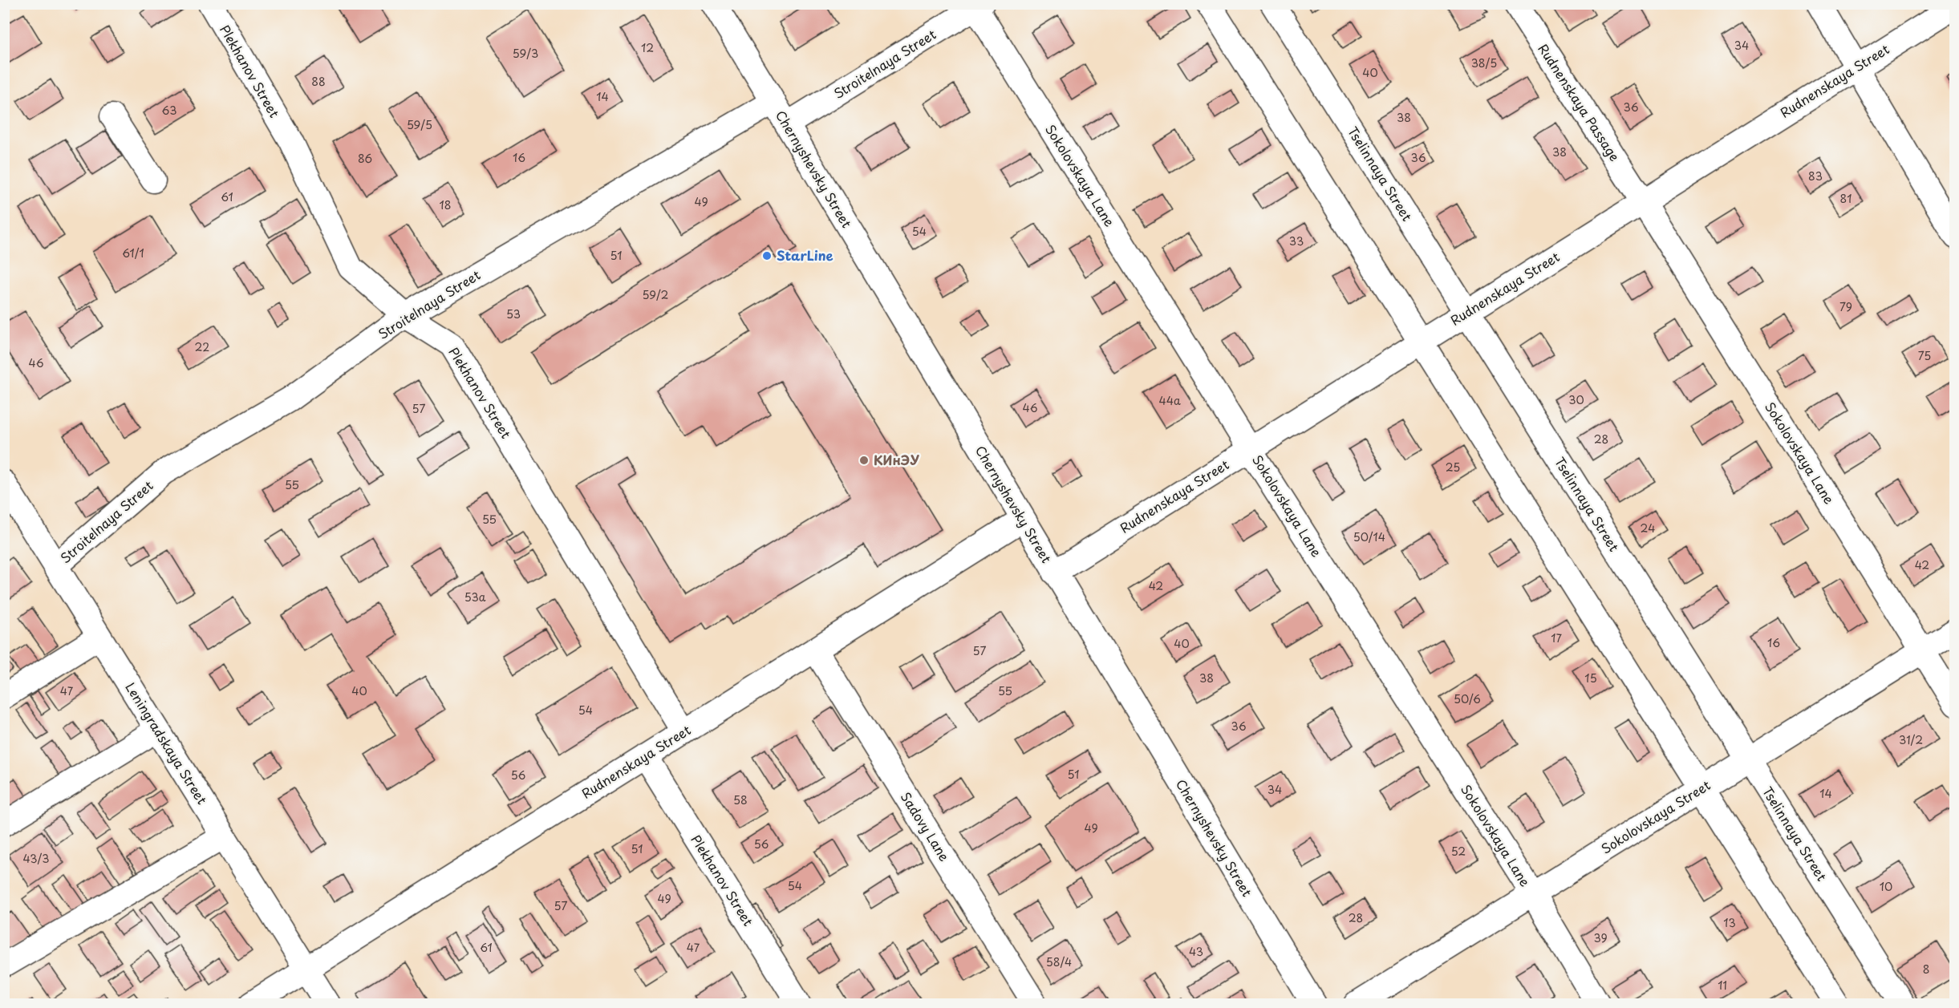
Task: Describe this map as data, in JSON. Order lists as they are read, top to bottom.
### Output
{
  "streets": {
    "street": [
      "Stroitelnaya Street",
      "Plekhanov Street",
      "Rudnenskaya Street",
      "Rudnenskaya Passage",
      "Chernyshevsky Street",
      "Tselinnaya Street",
      "Sokolovskaya Lane",
      "Leningradskaya Street",
      "Sokolovskaya Street",
      "Sadovy Lane"
    ]
  },
  "crossings": [
    ["Stroitelnaya Street", "Plekhanov Street"],
    ["Stroitelnaya Street", "Chernyshevsky Street"],
    ["Stroitelnaya Street", "Sokolovskaya Lane"],
    ["Stroitelnaya Street", "Leningradskaya Street"],
    ["Plekhanov Street", "Rudnenskaya Street"],
    ["Rudnenskaya Street", "Rudnenskaya Passage"],
    ["Rudnenskaya Street", "Chernyshevsky Street"],
    ["Rudnenskaya Street", "Tselinnaya Street"],
    ["Rudnenskaya Street", "Sokolovskaya Lane"],
    ["Rudnenskaya Street", "Leningradskaya Street"],
    ["Rudnenskaya Street", "Sadovy Lane"],
    ["Rudnenskaya Passage", "Sokolovskaya Lane"],
    ["Tselinnaya Street", "Sokolovskaya Street"],
    ["Sokolovskaya Lane", "Sokolovskaya Street"]
  ],
  "places": ["StarLine", "КИнЭУ"],
  "house_numbers": [
    "34",
    "12",
    "59/3",
    "38/5",
    "40",
    "88",
    "14",
    "36",
    "63",
    "38",
    "59/5",
    "38",
    "16",
    "36",
    "86",
    "83",
    "61",
    "81",
    "49",
    "18",
    "54",
    "33",
    "61/1",
    "51",
    "59/2",
    "79",
    "53",
    "22",
    "75",
    "46",
    "30",
    "44а",
    "46",
    "57",
    "28",
    "25",
    "55",
    "55",
    "24",
    "50/14",
    "42",
    "42",
    "53а",
    "17",
    "16",
    "40",
    "57",
    "38",
    "15",
    "47",
    "40",
    "55",
    "50/6",
    "54",
    "36",
    "31/2",
    "51",
    "56",
    "34",
    "14",
    "58",
    "49",
    "56",
    "51",
    "52",
    "43/3",
    "54",
    "10",
    "49",
    "57",
    "28",
    "13",
    "39",
    "61",
    "47",
    "43",
    "58/4",
    "8",
    "11"
  ]
}
